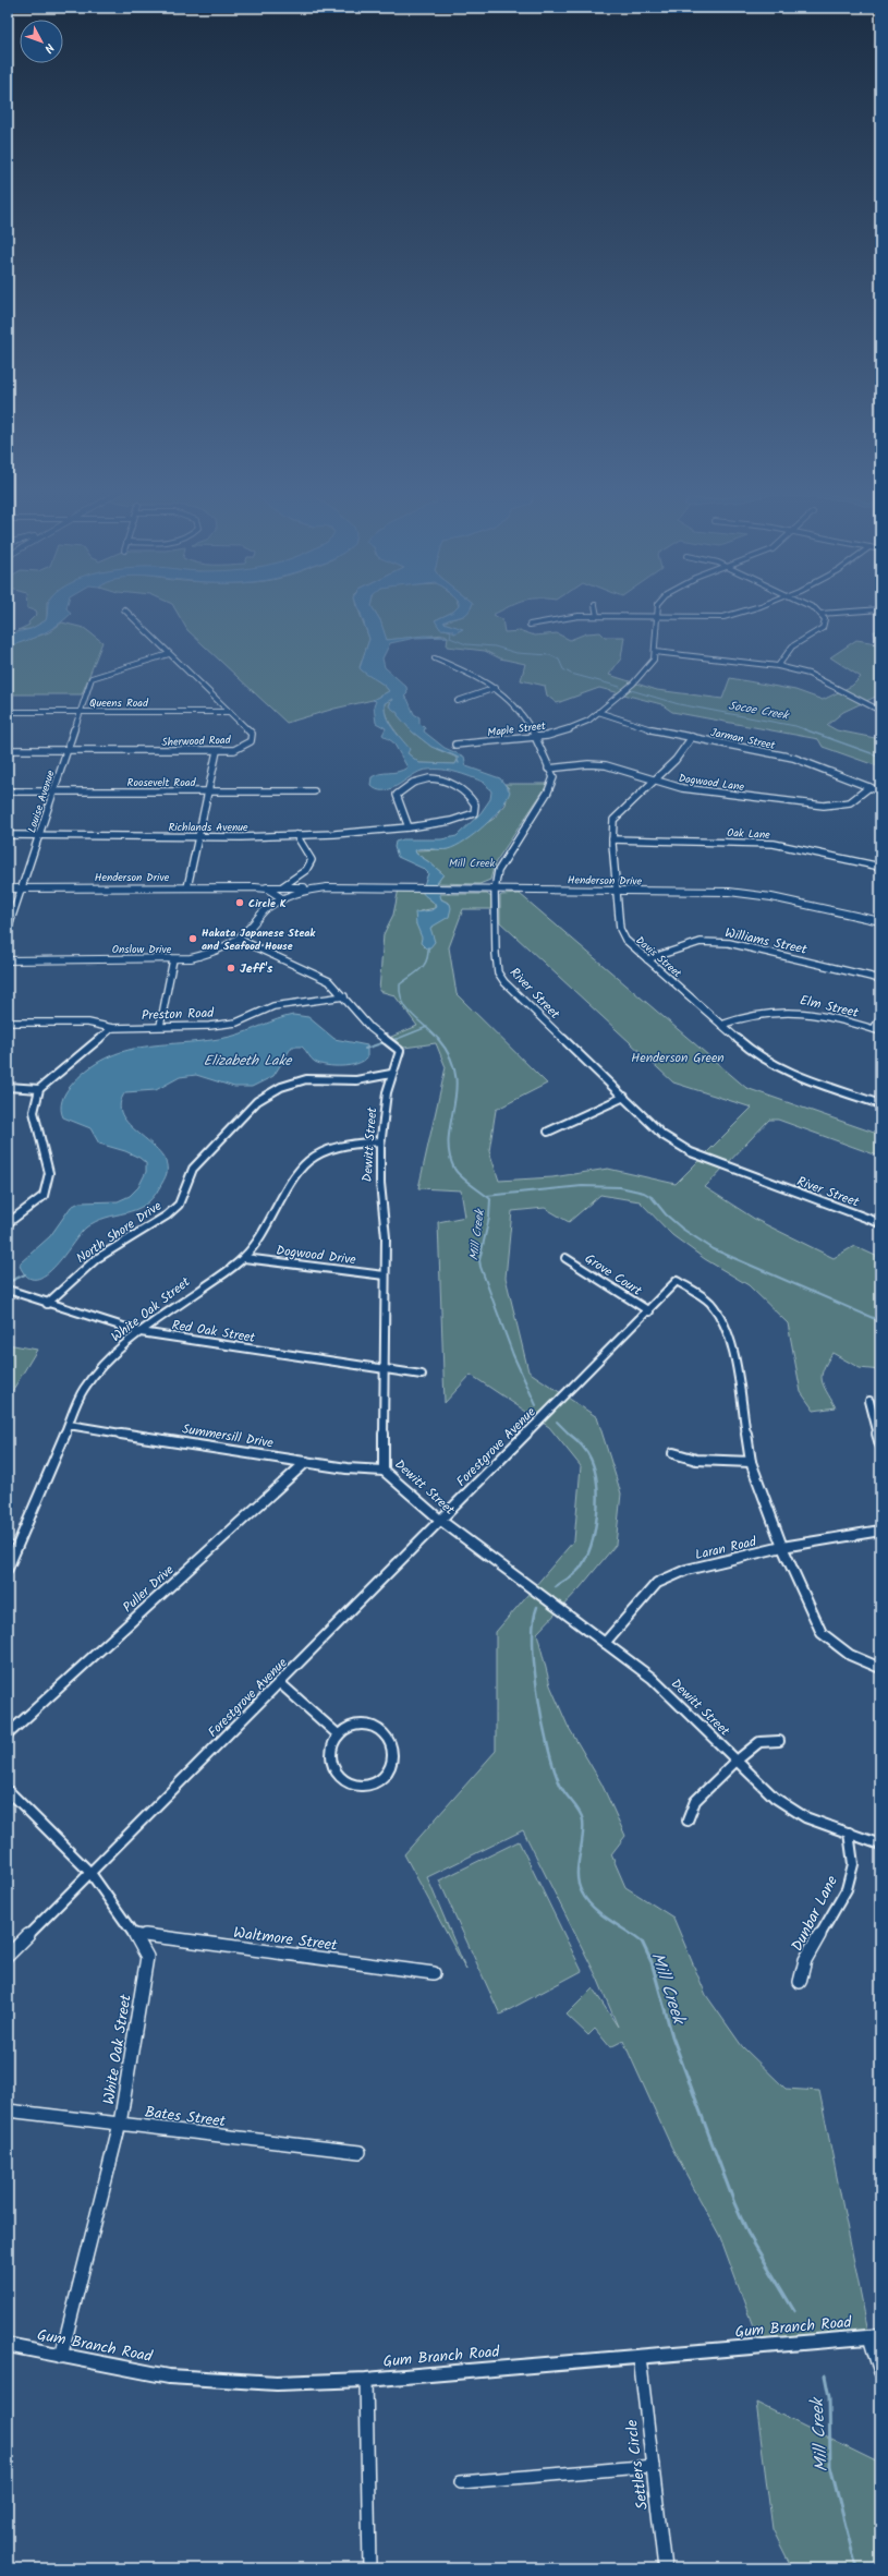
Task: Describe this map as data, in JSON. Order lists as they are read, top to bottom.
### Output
{
  "streets": {
    "main road": ["Henderson Drive", "Onslow Drive", "Gum Branch Road"],
    "street": [
      "Queens Road",
      "Maple Street",
      "Jarman Street",
      "Sherwood Road",
      "Roosevelt Road",
      "Dogwood Lane",
      "Louise Avenue",
      "Richlands Avenue",
      "Oak Lane",
      "Williams Street",
      "Davis Street",
      "River Street",
      "Elm Street",
      "Preston Road",
      "Dewitt Street",
      "North Shore Drive",
      "Dogwood Drive",
      "Grove Court",
      "White Oak Street",
      "Red Oak Street",
      "Summersill Drive",
      "Forestgrove Avenue",
      "Laran Road",
      "Puller Drive",
      "Dunbar Lane",
      "Waltmore Street",
      "Bates Street",
      "Settlers Circle"
    ]
  },
  "crossings": [
    ["Queens Road", "Sherwood Road"],
    ["Queens Road", "Louise Avenue"],
    ["Maple Street", "Jarman Street"],
    ["Maple Street", "River Street"],
    ["Jarman Street", "Dogwood Lane"],
    ["Jarman Street", "Davis Street"],
    ["Sherwood Road", "Louise Avenue"],
    ["Roosevelt Road", "Louise Avenue"],
    ["Dogwood Lane", "Davis Street"],
    ["Dogwood Lane", "River Street"],
    ["Louise Avenue", "Richlands Avenue"],
    ["Louise Avenue", "Henderson Drive"],
    ["Oak Lane", "Davis Street"],
    ["Henderson Drive", "Onslow Drive"],
    ["Henderson Drive", "Davis Street"],
    ["Henderson Drive", "River Street"],
    ["Williams Street", "Davis Street"],
    ["Onslow Drive", "Dewitt Street"],
    ["Davis Street", "Elm Street"],
    ["Preston Road", "Dewitt Street"],
    ["Dewitt Street", "North Shore Drive"],
    ["Dewitt Street", "Dogwood Drive"],
    ["Dewitt Street", "White Oak Street"],
    ["Dewitt Street", "Red Oak Street"],
    ["Dewitt Street", "Summersill Drive"],
    ["Dewitt Street", "Forestgrove Avenue"],
    ["Dewitt Street", "Laran Road"],
    ["Dewitt Street", "Dunbar Lane"],
    ["North Shore Drive", "Red Oak Street"],
    ["Dogwood Drive", "White Oak Street"],
    ["Grove Court", "Forestgrove Avenue"],
    ["White Oak Street", "Red Oak Street"],
    ["White Oak Street", "Summersill Drive"],
    ["White Oak Street", "Forestgrove Avenue"],
    ["White Oak Street", "Waltmore Street"],
    ["White Oak Street", "Bates Street"],
    ["White Oak Street", "Gum Branch Road"],
    ["Summersill Drive", "Puller Drive"],
    ["Forestgrove Avenue", "Laran Road"],
    ["Gum Branch Road", "Settlers Circle"]
  ],
  "water": ["Socoe Creek", "Elizabeth Lake", "Mill Creek"],
  "parks": ["Mill Creek", "Henderson Green"],
  "places": ["Circle K", "Hakata Japanese Steak and Seafood House", "Jeff's"],
  "north": "bottom right"
}
